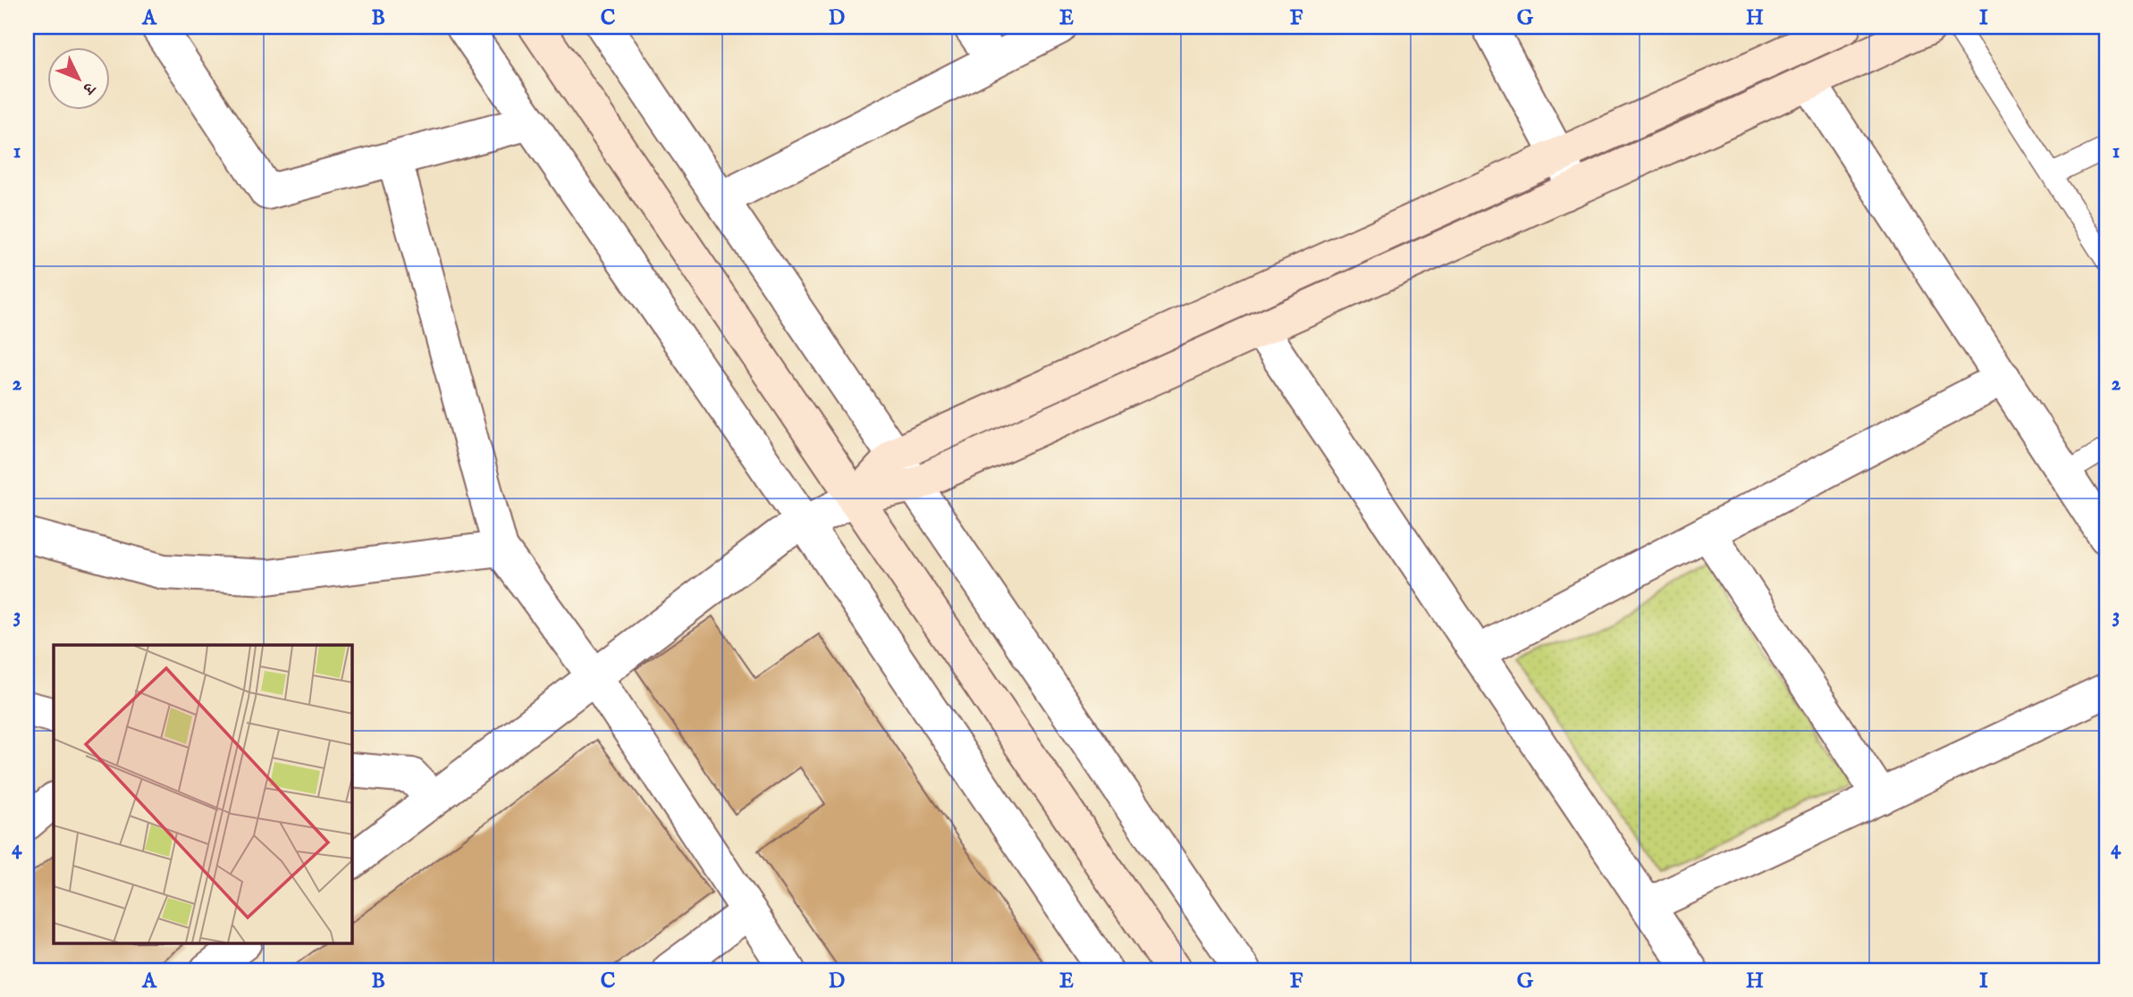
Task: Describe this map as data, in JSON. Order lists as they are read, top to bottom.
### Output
{
  "north": "bottom right",
  "grid": {
    "columns": [
      "A",
      "B",
      "C",
      "D",
      "E",
      "F",
      "G",
      "H",
      "I"
    ],
    "rows": [
      "1",
      "2",
      "3",
      "4"
    ]
  }
}
